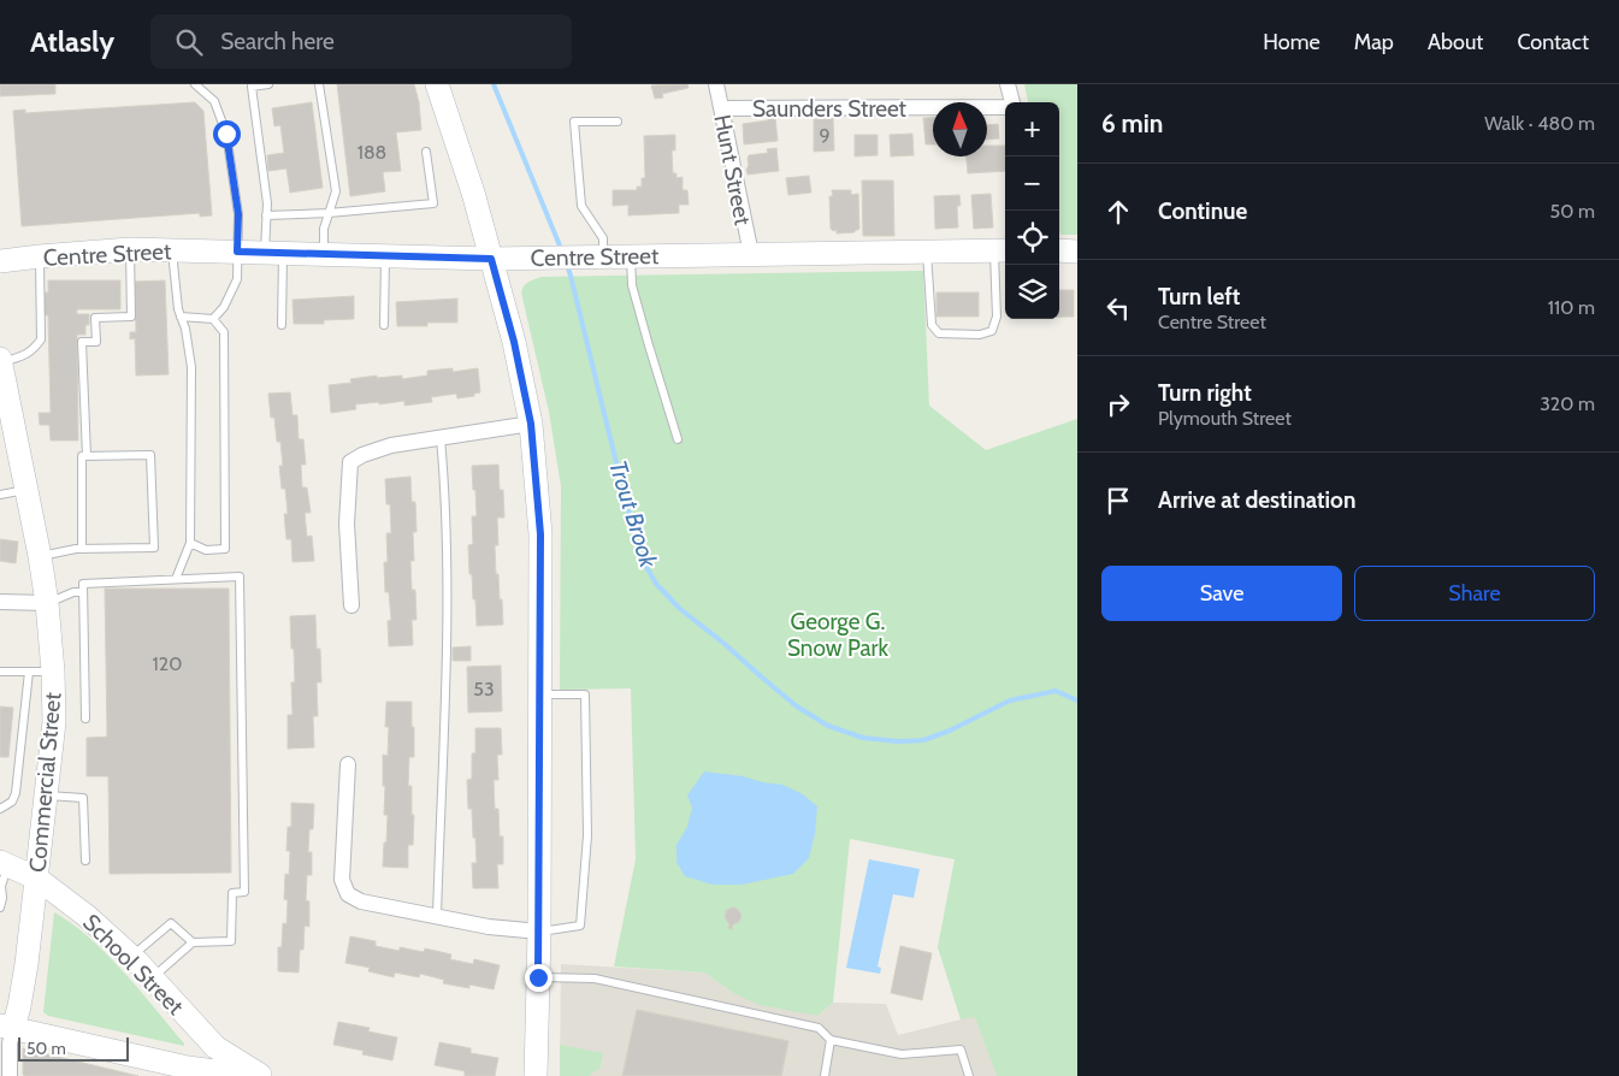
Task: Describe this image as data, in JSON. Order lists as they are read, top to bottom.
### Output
{
  "streets": {
    "main road": ["Centre Street", "Commercial Street", "School Street"],
    "street": ["Saunders Street", "Hunt Street"]
  },
  "crossings": [
    ["Saunders Street", "Hunt Street"],
    ["Hunt Street", "Centre Street"],
    ["Commercial Street", "School Street"]
  ],
  "water": ["Trout Brook"],
  "parks": ["George G. Snow Park"],
  "house_numbers": [
    "9",
    "188",
    "120",
    "53"
  ],
  "scale_bar": "50 m",
  "north": "top",
  "page": {
    "header": "Atlasly",
    "search": "Search here",
    "nav": [
      "Home",
      "Map",
      "About",
      "Contact"
    ],
    "heading": ["6 min", "Walk · 480 m"],
    "map_buttons": ["+", "−"],
    "list": [
      ["Continue", "50 m"],
      ["Turn left", "Centre Street", "110 m"],
      ["Turn right", "Plymouth Street", "320 m"],
      "Arrive at destination"
    ],
    "buttons": ["Save", "Share"],
    "scale": "50 m"
  }
}
